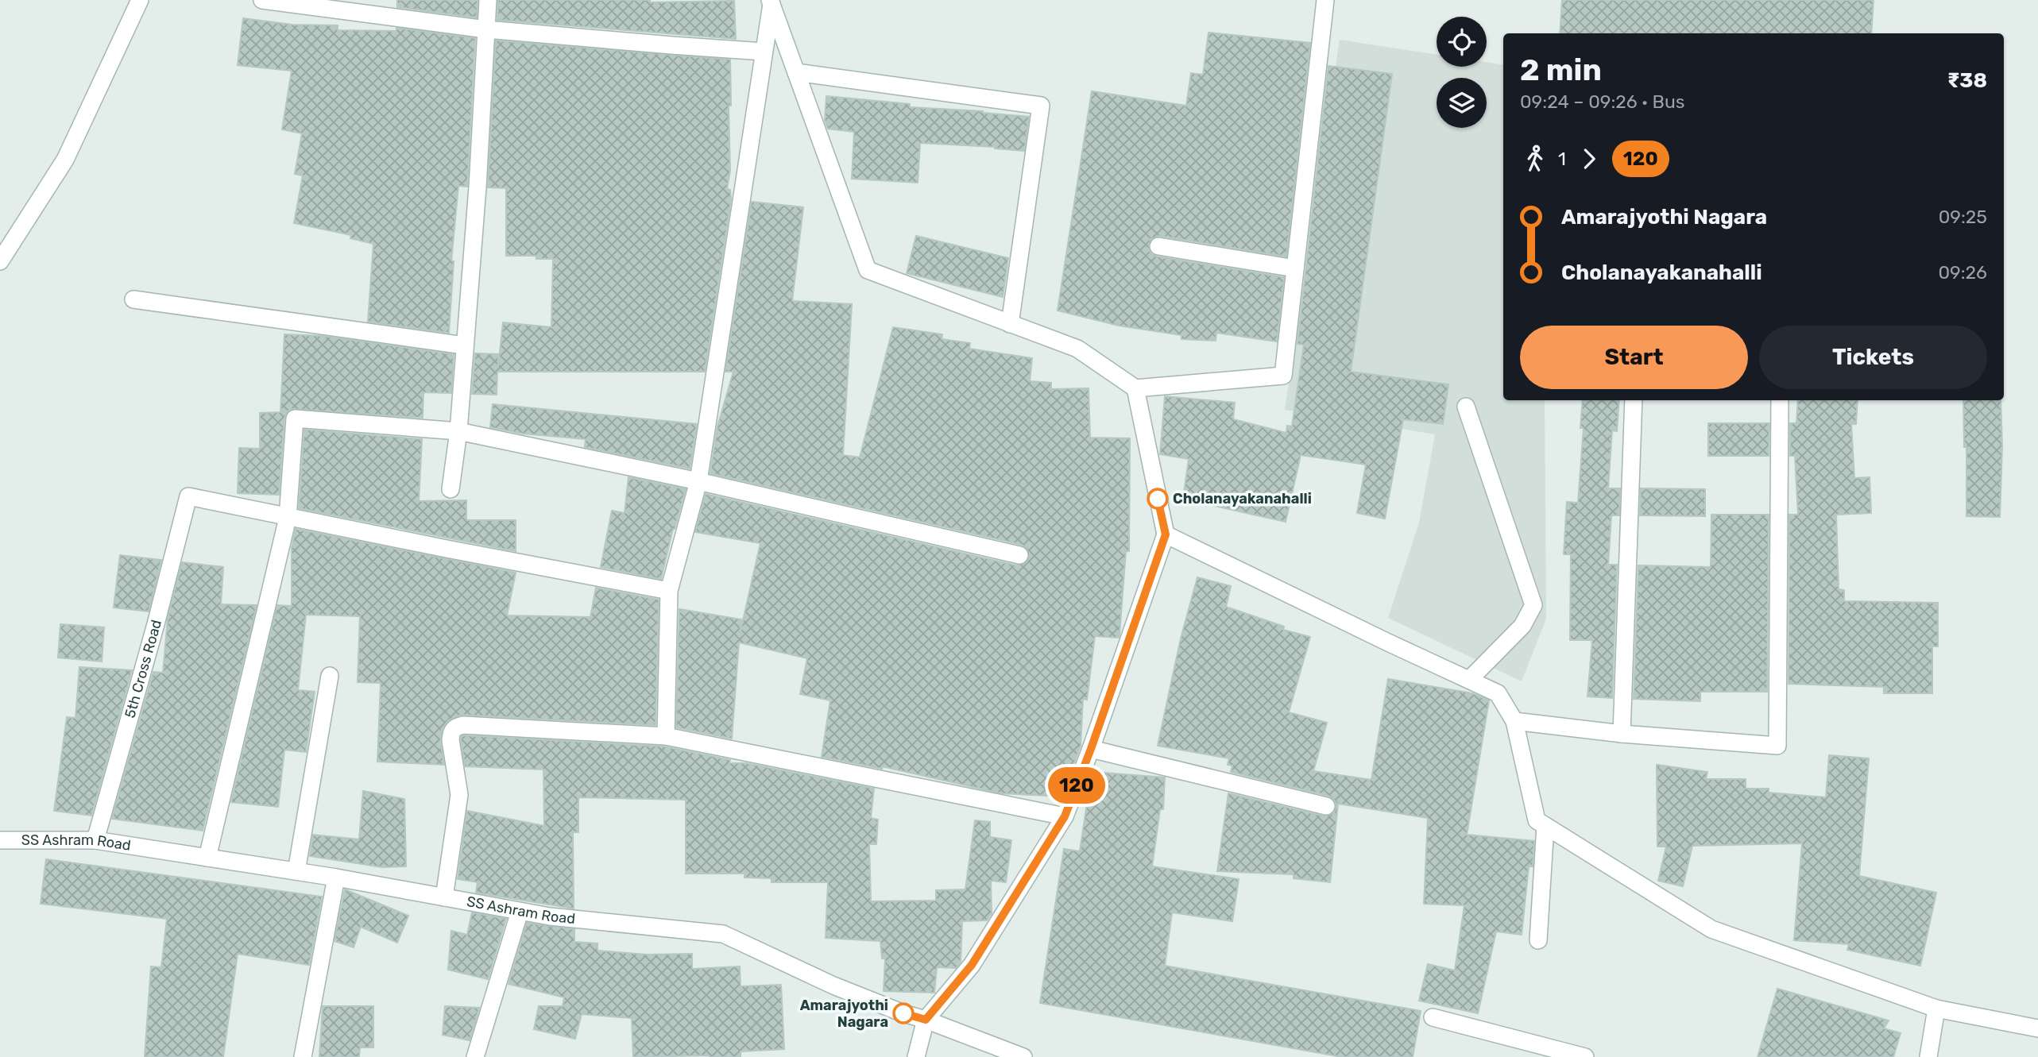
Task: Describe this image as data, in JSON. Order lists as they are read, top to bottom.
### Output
{
  "streets": {
    "street": ["5th Cross Road", "SS Ashram Road"]
  },
  "crossings": [
    ["5th Cross Road", "SS Ashram Road"]
  ],
  "places": ["Cholanayakanahalli", "Amarajyothi Nagara"],
  "lines": ["bus line 120"],
  "page": {
    "on_map": "120",
    "heading": ["2 min", "09:24 – 09:26 · Bus", "₹38"],
    "legs": ["1", "120"],
    "list": [
      {
        "name": "Amarajyothi Nagara",
        "value": "09:25"
      },
      {
        "name": "Cholanayakanahalli",
        "value": "09:26"
      }
    ],
    "buttons": ["Start", "Tickets"]
  }
}
